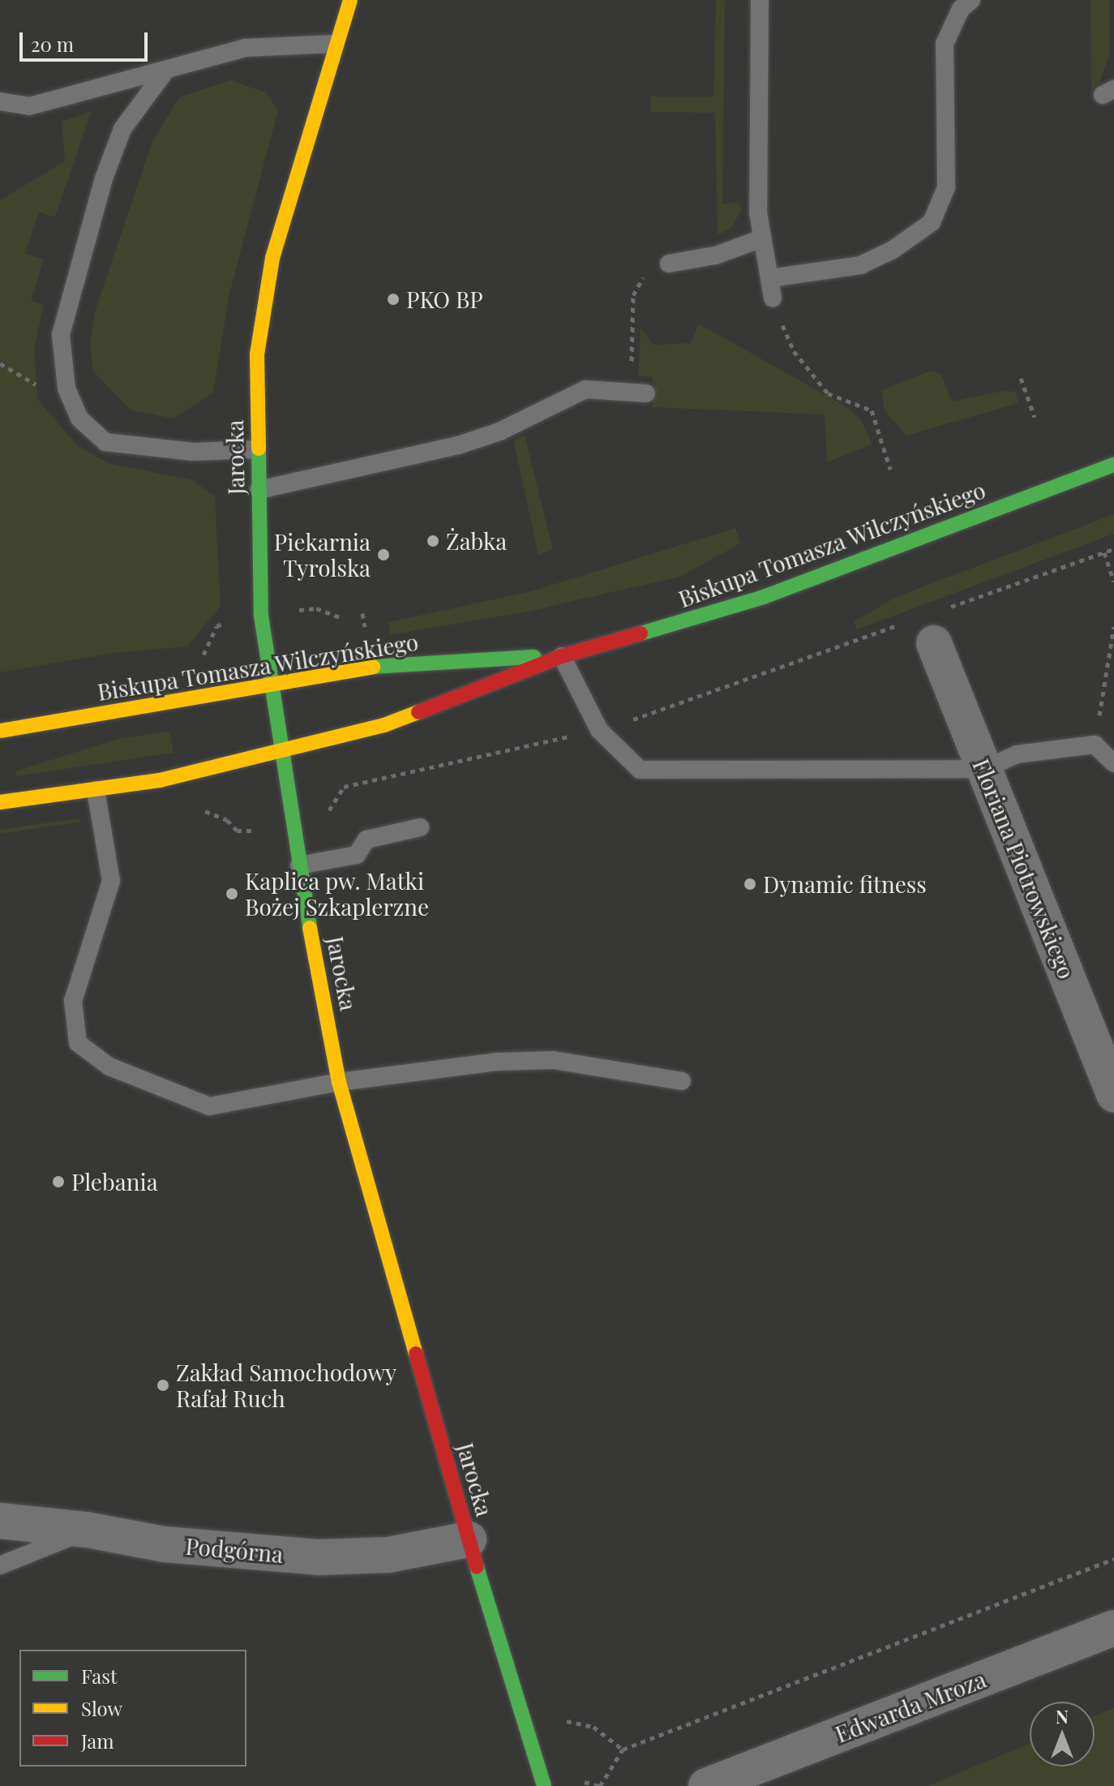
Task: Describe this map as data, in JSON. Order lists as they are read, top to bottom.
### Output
{
  "streets": {
    "street": [
      "Jarocka",
      "Biskupa Tomasza Wilczyńskiego",
      "Floriana Piotrowskiego",
      "Podgórna",
      "Edwarda Mroza"
    ]
  },
  "crossings": [
    ["Jarocka", "Biskupa Tomasza Wilczyńskiego"],
    ["Jarocka", "Podgórna"]
  ],
  "places": [
    "PKO BP",
    "Żabka",
    "Piekarnia Tyrolska",
    "Dynamic fitness",
    "Kaplica pw. Matki Bożej Szkaplerzne",
    "Plebania",
    "Zakład Samochodowy Rafał Ruch"
  ],
  "legend": ["Fast", "Slow", "Jam"],
  "scale_bar": "20 m",
  "north": "top"
}
